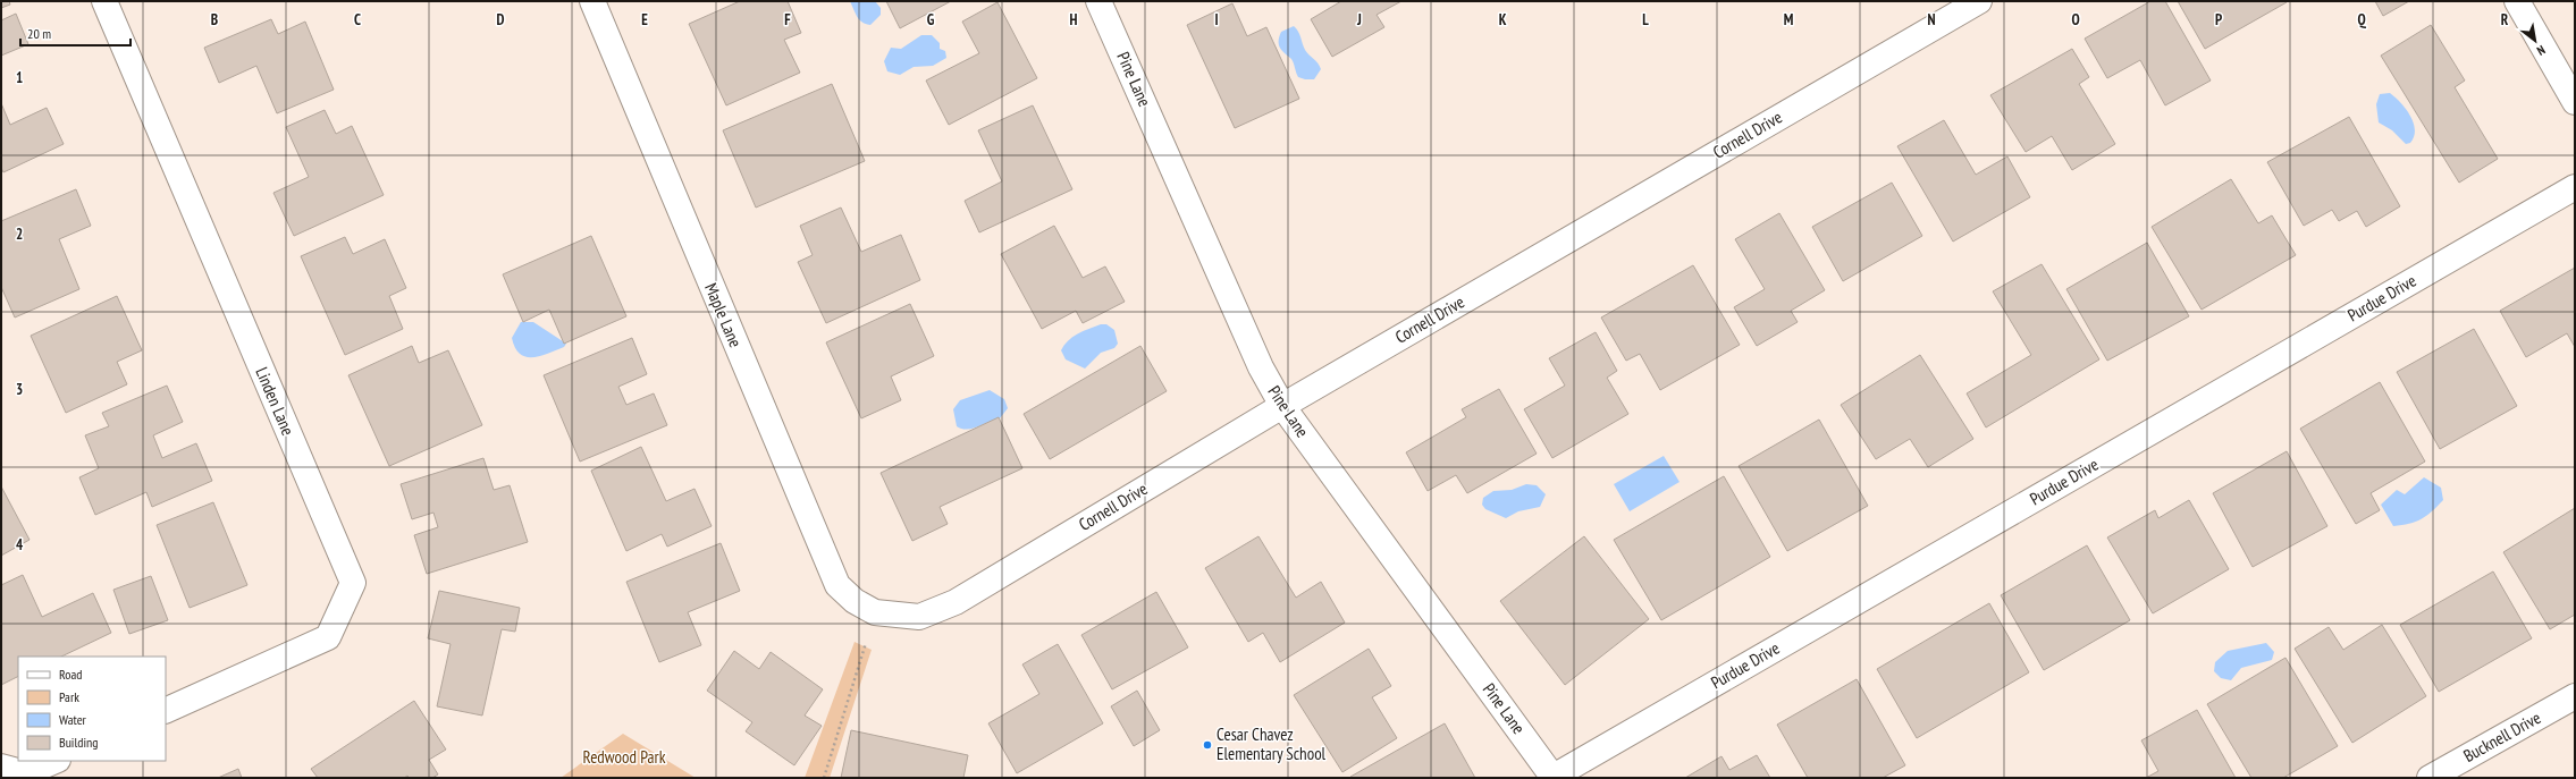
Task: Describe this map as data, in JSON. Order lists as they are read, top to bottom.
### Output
{
  "streets": {
    "street": [
      "Pine Lane",
      "Cornell Drive",
      "Purdue Drive",
      "Maple Lane",
      "Linden Lane",
      "Bucknell Drive"
    ]
  },
  "crossings": [
    ["Pine Lane", "Cornell Drive"],
    ["Pine Lane", "Purdue Drive"],
    ["Cornell Drive", "Maple Lane"]
  ],
  "parks": ["Redwood Park"],
  "places": ["Cesar Chavez Elementary School"],
  "legend": [
    "Road",
    "Park",
    "Water",
    "Building"
  ],
  "scale_bar": "20 m",
  "north": "bottom right",
  "grid": {
    "columns": [
      "B",
      "C",
      "D",
      "E",
      "F",
      "G",
      "H",
      "I",
      "J",
      "K",
      "L",
      "M",
      "N",
      "O",
      "P",
      "Q",
      "R"
    ],
    "rows": [
      "1",
      "2",
      "3",
      "4"
    ]
  }
}
